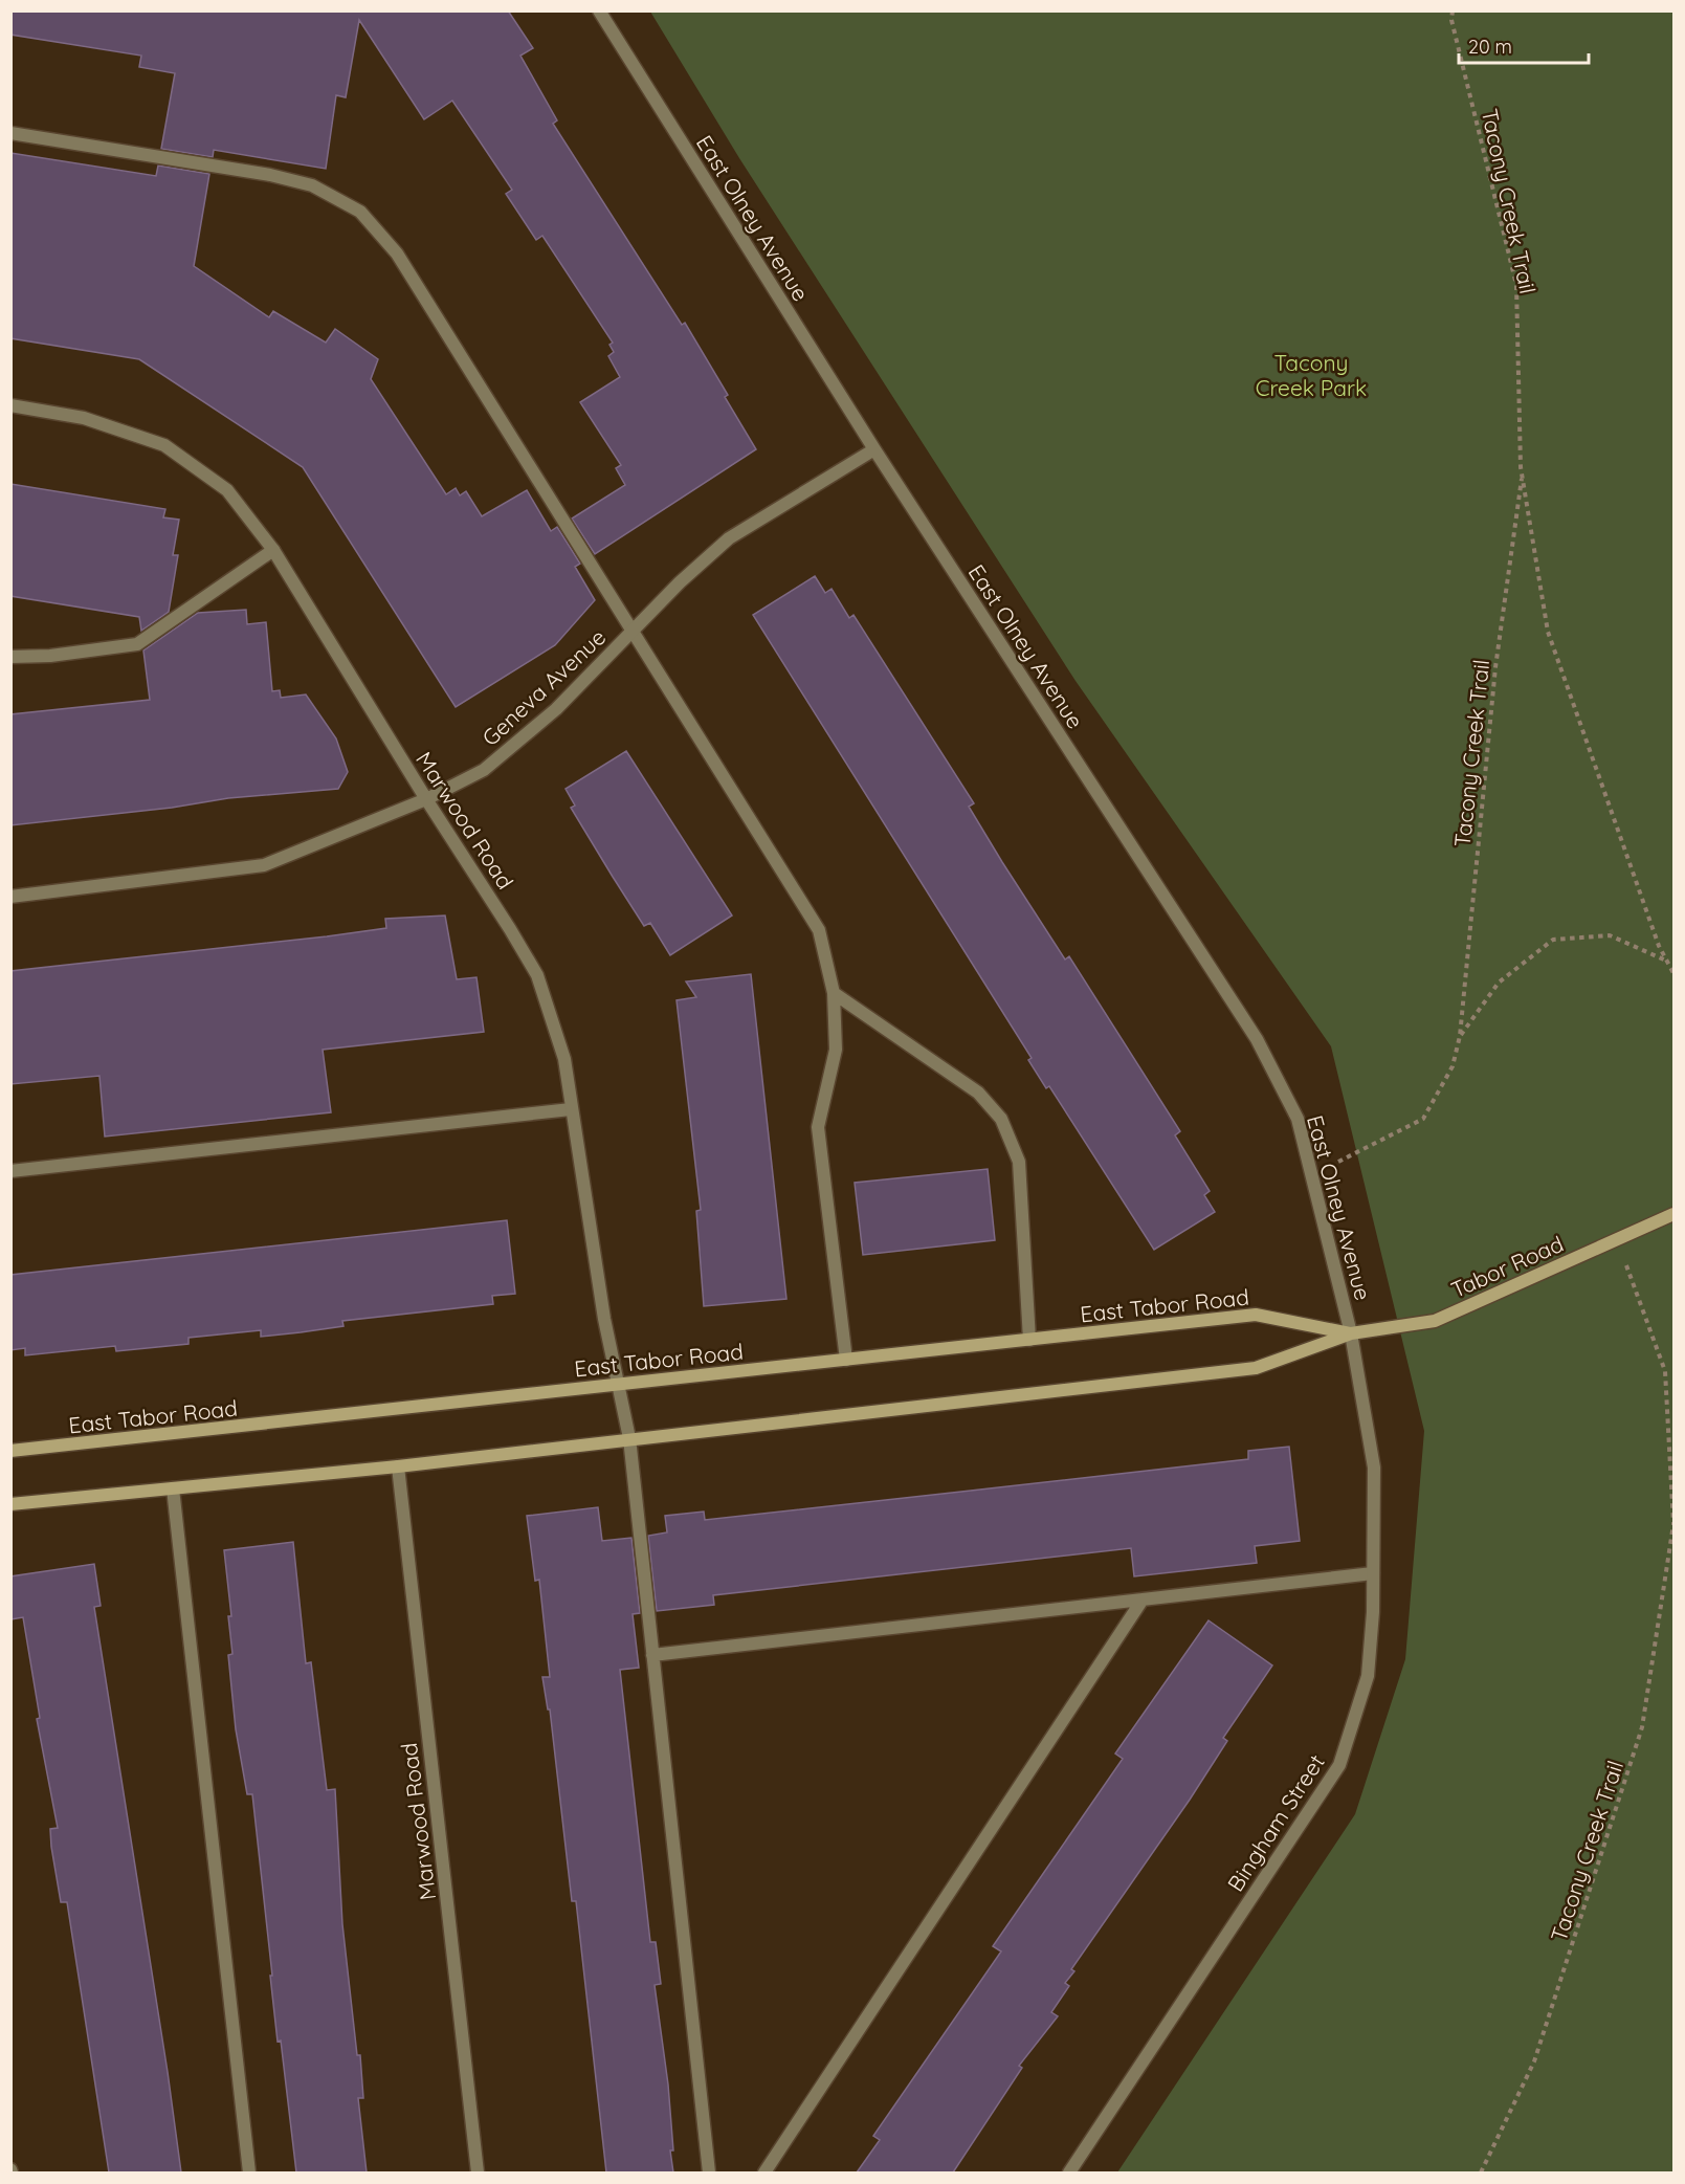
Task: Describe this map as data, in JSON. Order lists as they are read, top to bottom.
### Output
{
  "streets": {
    "street": [
      "East Olney Avenue",
      "Geneva Avenue",
      "Marwood Road",
      "Tabor Road",
      "East Tabor Road",
      "Bingham Street"
    ],
    "path": ["Tacony Creek Trail"]
  },
  "crossings": [
    ["Tacony Creek Trail", "East Olney Avenue"],
    ["Tacony Creek Trail", "Tabor Road"],
    ["East Olney Avenue", "Geneva Avenue"],
    ["East Olney Avenue", "Tabor Road"],
    ["East Olney Avenue", "East Tabor Road"],
    ["East Olney Avenue", "Bingham Street"],
    ["Geneva Avenue", "Marwood Road"],
    ["Marwood Road", "East Tabor Road"],
    ["Tabor Road", "East Tabor Road"],
    ["Tabor Road", "Bingham Street"],
    ["East Tabor Road", "Bingham Street"]
  ],
  "parks": ["Tacony Creek Park"],
  "scale_bar": "20 m"
}
